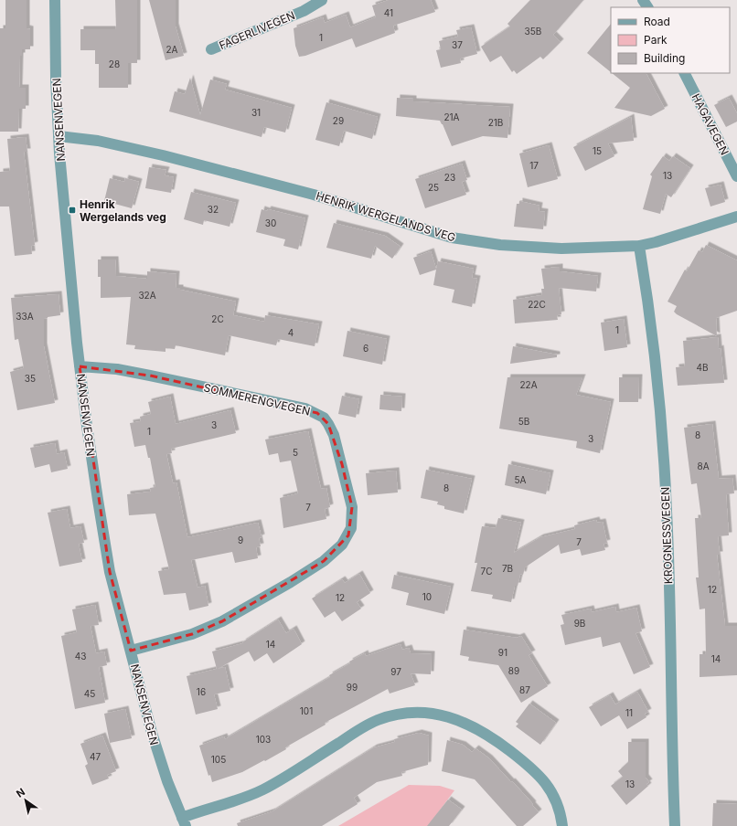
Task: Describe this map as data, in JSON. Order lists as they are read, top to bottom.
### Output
{
  "streets": {
    "street": [
      "FAGERLIVEGEN",
      "NANSENVEGEN",
      "HAGAVEGEN",
      "HENRIK WERGELANDS VEG",
      "SOMMERENGVEGEN",
      "KROGNESSVEGEN"
    ]
  },
  "crossings": [
    ["NANSENVEGEN", "HENRIK WERGELANDS VEG"],
    ["NANSENVEGEN", "SOMMERENGVEGEN"],
    ["HENRIK WERGELANDS VEG", "KROGNESSVEGEN"]
  ],
  "places": {
    "transit": ["Henrik Wergelands veg"]
  },
  "house_numbers": [
    "41",
    "35B",
    "1",
    "37",
    "2A",
    "28",
    "31",
    "21A",
    "29",
    "21B",
    "15",
    "17",
    "13",
    "23",
    "25",
    "32",
    "30",
    "32A",
    "22C",
    "33A",
    "2C",
    "1",
    "4",
    "6",
    "4B",
    "35",
    "22A",
    "5B",
    "3",
    "1",
    "8",
    "3",
    "5",
    "8A",
    "5A",
    "8",
    "7",
    "9",
    "7",
    "7B",
    "7C",
    "12",
    "10",
    "12",
    "9B",
    "14",
    "91",
    "43",
    "14",
    "89",
    "97",
    "99",
    "87",
    "16",
    "45",
    "101",
    "11",
    "103",
    "47",
    "105",
    "13"
  ],
  "legend": ["Road", "Park", "Building"],
  "north": "top left"
}
